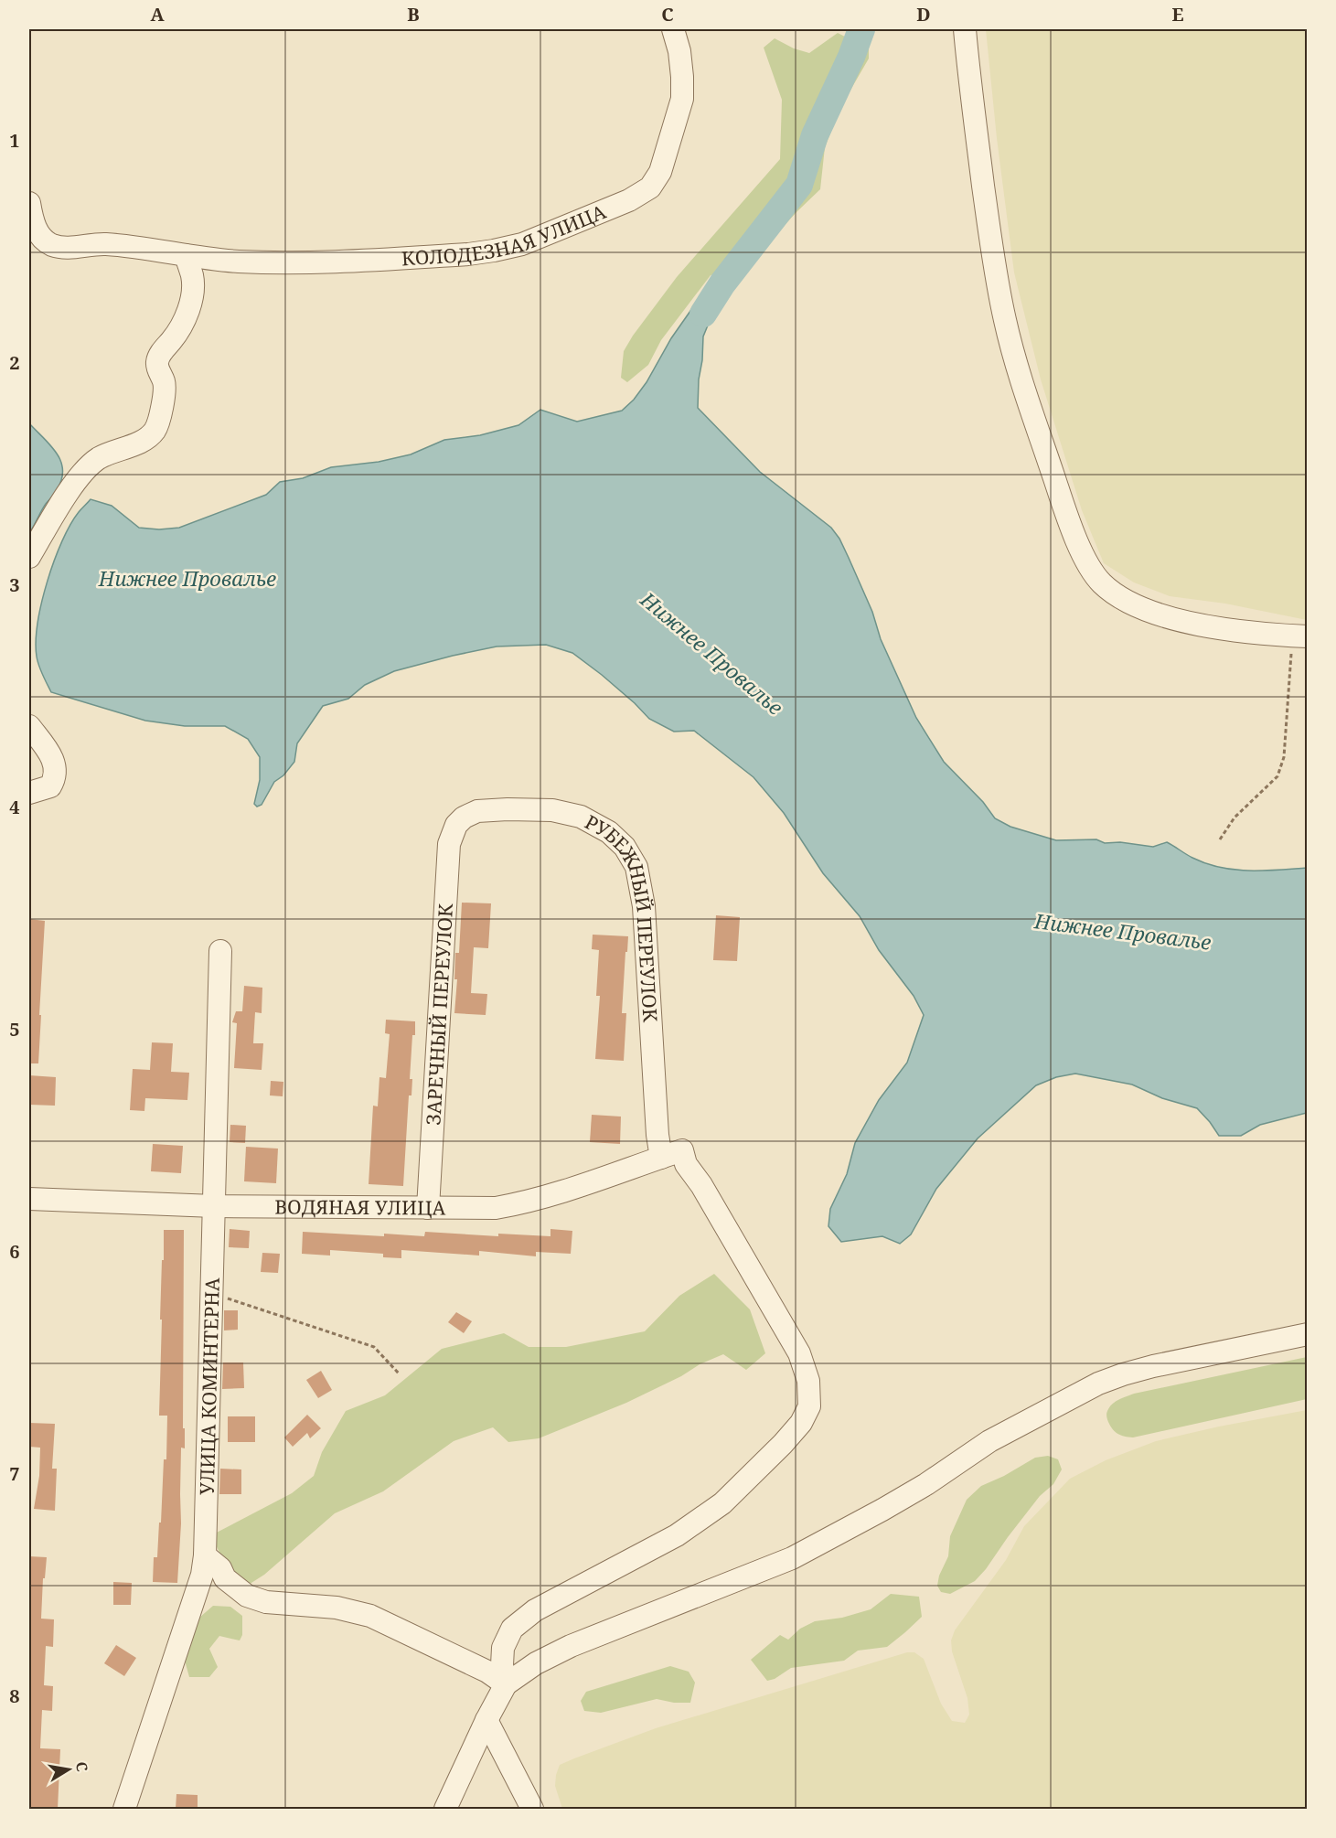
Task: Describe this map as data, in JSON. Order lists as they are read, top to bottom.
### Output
{
  "streets": {
    "street": [
      "КОЛОДЕЗНАЯ УЛИЦА",
      "РУБЕЖНЫЙ ПЕРЕУЛОК",
      "ЗАРЕЧНЫЙ ПЕРЕУЛОК",
      "ВОДЯНАЯ УЛИЦА",
      "УЛИЦА КОМИНТЕРНА"
    ]
  },
  "crossings": [
    ["РУБЕЖНЫЙ ПЕРЕУЛОК", "ЗАРЕЧНЫЙ ПЕРЕУЛОК"],
    ["РУБЕЖНЫЙ ПЕРЕУЛОК", "ВОДЯНАЯ УЛИЦА"],
    ["ЗАРЕЧНЫЙ ПЕРЕУЛОК", "ВОДЯНАЯ УЛИЦА"],
    ["ВОДЯНАЯ УЛИЦА", "УЛИЦА КОМИНТЕРНА"]
  ],
  "water": ["Нижнее Провалье"],
  "north": "right",
  "grid": {
    "columns": [
      "A",
      "B",
      "C",
      "D",
      "E"
    ],
    "rows": [
      "1",
      "2",
      "3",
      "4",
      "5",
      "6",
      "7",
      "8"
    ]
  }
}
